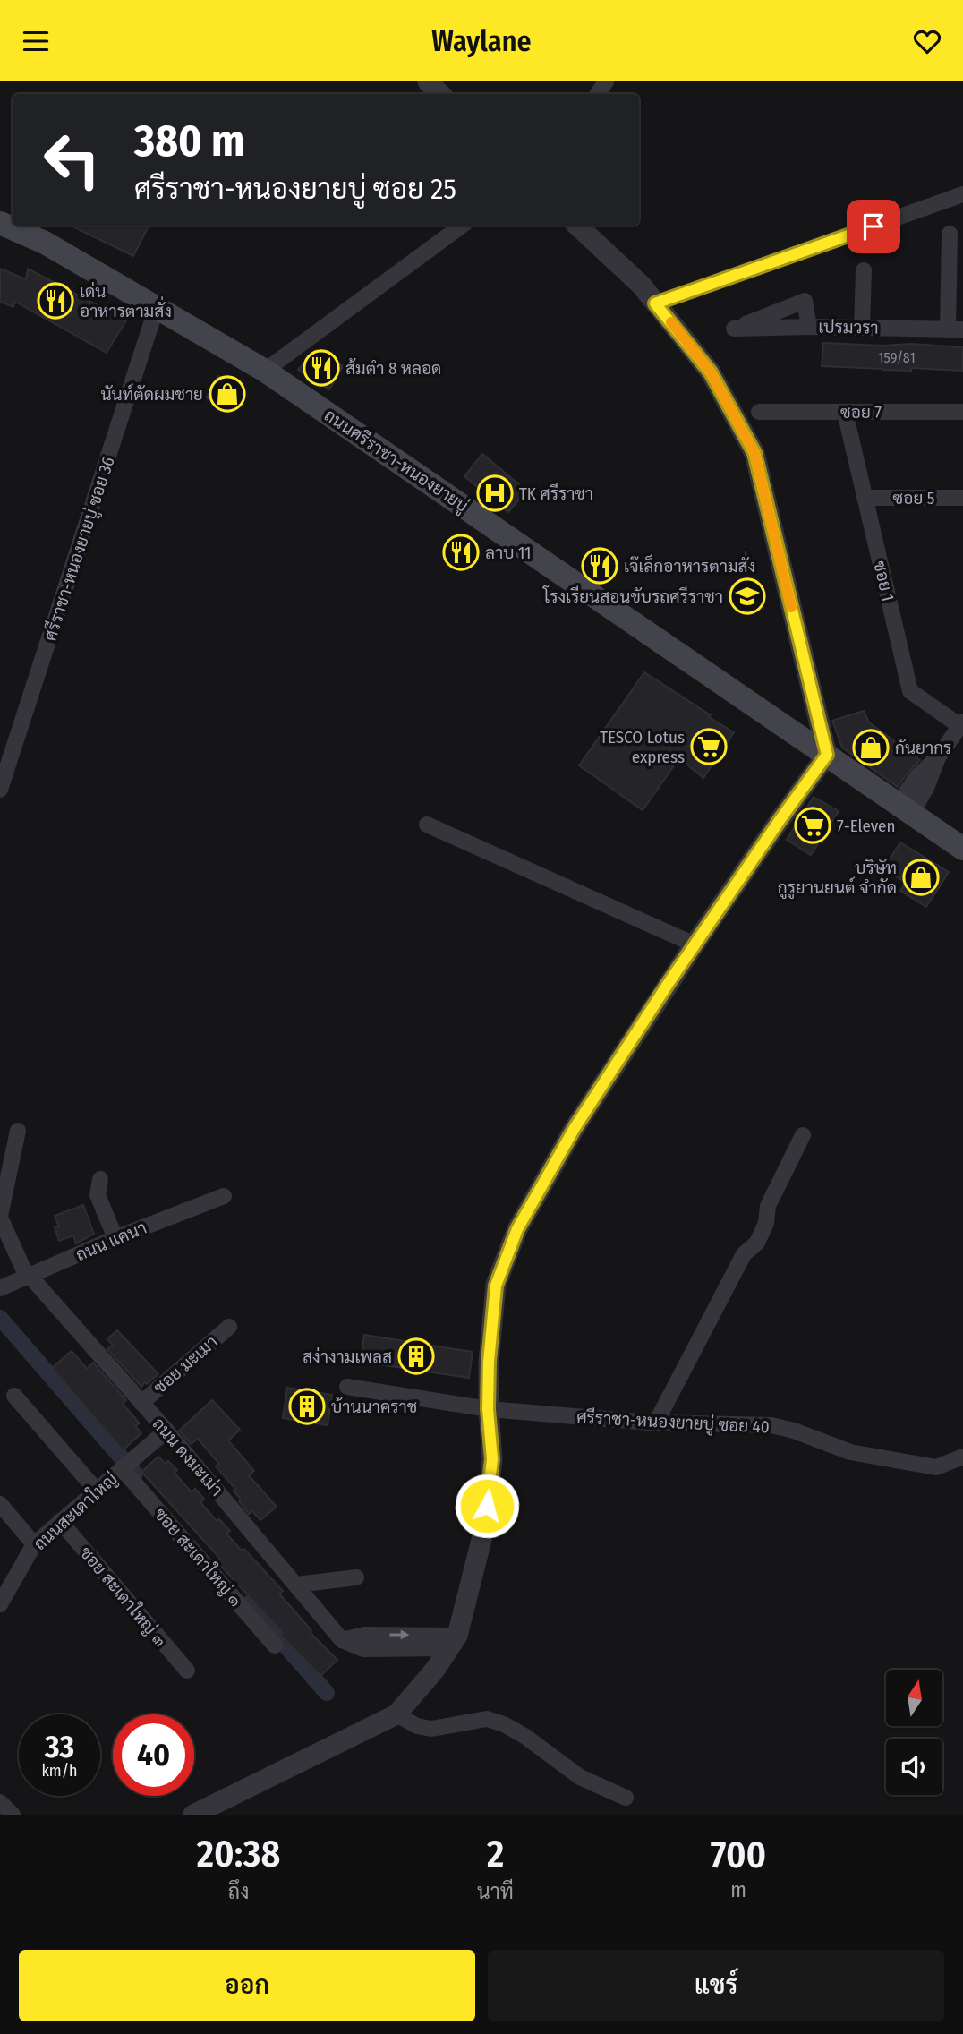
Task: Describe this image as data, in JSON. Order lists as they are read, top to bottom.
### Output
{
  "streets": {
    "main road": ["ถนนศรีราชา-หนองยายบู่"],
    "street": [
      "เปรมวรา",
      "ซอย 7",
      "ซอย 5",
      "ศรีราชา-หนองยายบู่ ซอย 36",
      "ซอย 1",
      "ถนน แคนา",
      "ซอย มะเมา",
      "ศรีราชา-หนองยายบู่ ซอย 40",
      "ถนน ดงมะเม่า",
      "ถนนสะเดาใหญ่",
      "ซอย สะเดาใหญ่ ๑",
      "ซอย สะเดาใหญ่ ๓"
    ]
  },
  "crossings": [
    ["ซอย 7", "ซอย 1"],
    ["ถนนศรีราชา-หนองยายบู่", "ศรีราชา-หนองยายบู่ ซอย 36"],
    ["ซอย 5", "ซอย 1"],
    ["ถนน แคนา", "ถนน ดงมะเม่า"],
    ["ซอย มะเมา", "ถนน ดงมะเม่า"],
    ["ถนน ดงมะเม่า", "ถนนสะเดาใหญ่"],
    ["ถนนสะเดาใหญ่", "ซอย สะเดาใหญ่ ๑"],
    ["ถนนสะเดาใหญ่", "ซอย สะเดาใหญ่ ๓"]
  ],
  "places": {
    "restaurant": [
      "เด่น อาหารตามสั่ง",
      "ส้มตำ 8 หลอด",
      "ลาบ 11",
      "เจ๊เล็กอาหารตามสั่ง"
    ],
    "shop": ["นันท์ตัดผมชาย", "กันยากร", "บริษัท กูรูยานยนต์ จำกัด"],
    "hospital": ["TK ศรีราชา"],
    "school or university": ["โรงเรียนสอนขับรถศรีราชา"],
    "supermarket": ["TESCO Lotus express", "7-Eleven"],
    "building": ["สง่างามเพลส", "บ้านนาคราช"]
  },
  "house_numbers": ["159/81"],
  "north": "top",
  "page": {
    "header": "Waylane",
    "turn": ["380 m", "ศรีราชา-หนองยายบู่ ซอย 25"],
    "speed": "33 km/h",
    "limit": "40",
    "eta": [
      "20:38",
      "ถึง",
      "2",
      "นาที",
      "700",
      "m"
    ],
    "buttons": ["ออก", "แชร์"]
  }
}
